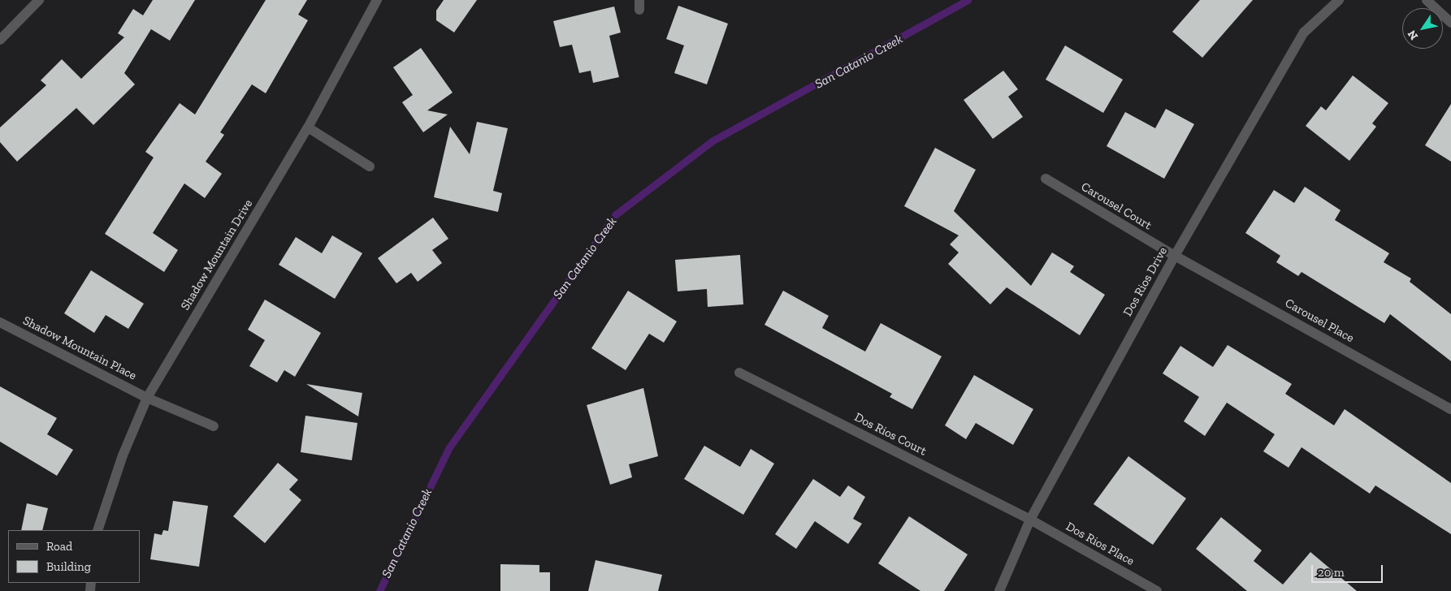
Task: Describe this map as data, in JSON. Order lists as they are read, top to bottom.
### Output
{
  "streets": {
    "street": [
      "Carousel Court",
      "Shadow Mountain Drive",
      "Dos Rios Drive",
      "Carousel Place",
      "Shadow Mountain Place",
      "Dos Rios Court",
      "Dos Rios Place"
    ]
  },
  "crossings": [
    ["Carousel Court", "Dos Rios Drive"],
    ["Carousel Court", "Carousel Place"],
    ["Shadow Mountain Drive", "Shadow Mountain Place"],
    ["Dos Rios Drive", "Carousel Place"],
    ["Dos Rios Drive", "Dos Rios Court"],
    ["Dos Rios Drive", "Dos Rios Place"],
    ["Dos Rios Court", "Dos Rios Place"]
  ],
  "water": ["San Catanio Creek"],
  "legend": ["Road", "Building"],
  "scale_bar": "20 m",
  "north": "bottom left"
}
